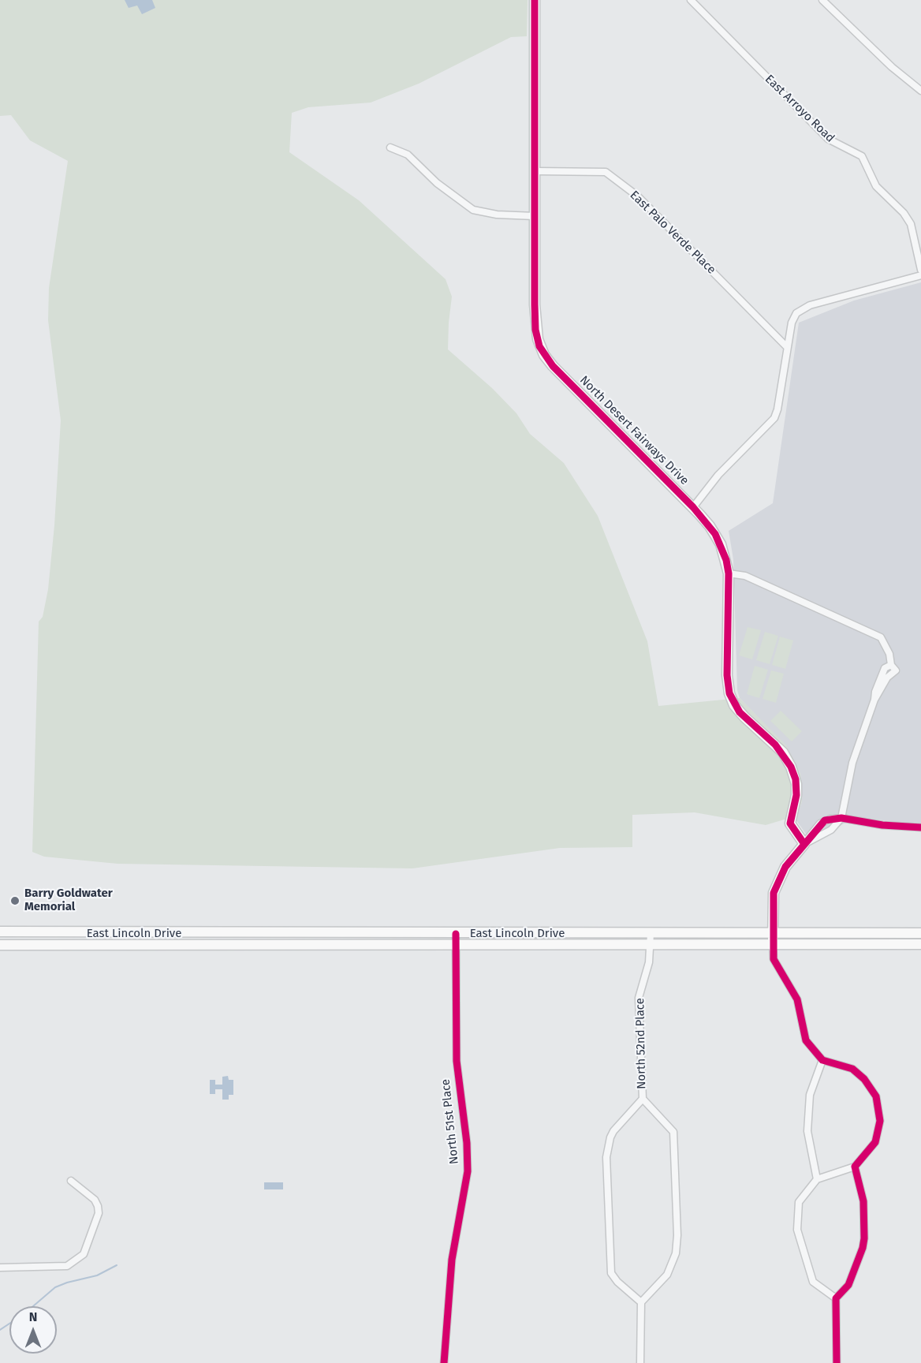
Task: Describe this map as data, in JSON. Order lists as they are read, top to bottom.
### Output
{
  "streets": {
    "main road": ["North Desert Fairways Drive", "East Lincoln Drive"],
    "street": [
      "East Arroyo Road",
      "East Palo Verde Place",
      "North 52nd Place",
      "North 51st Place"
    ]
  },
  "crossings": [
    ["East Palo Verde Place", "North Desert Fairways Drive"],
    ["East Lincoln Drive", "North 52nd Place"],
    ["East Lincoln Drive", "North 51st Place"]
  ],
  "places": ["Barry Goldwater Memorial"],
  "north": "top"
}
